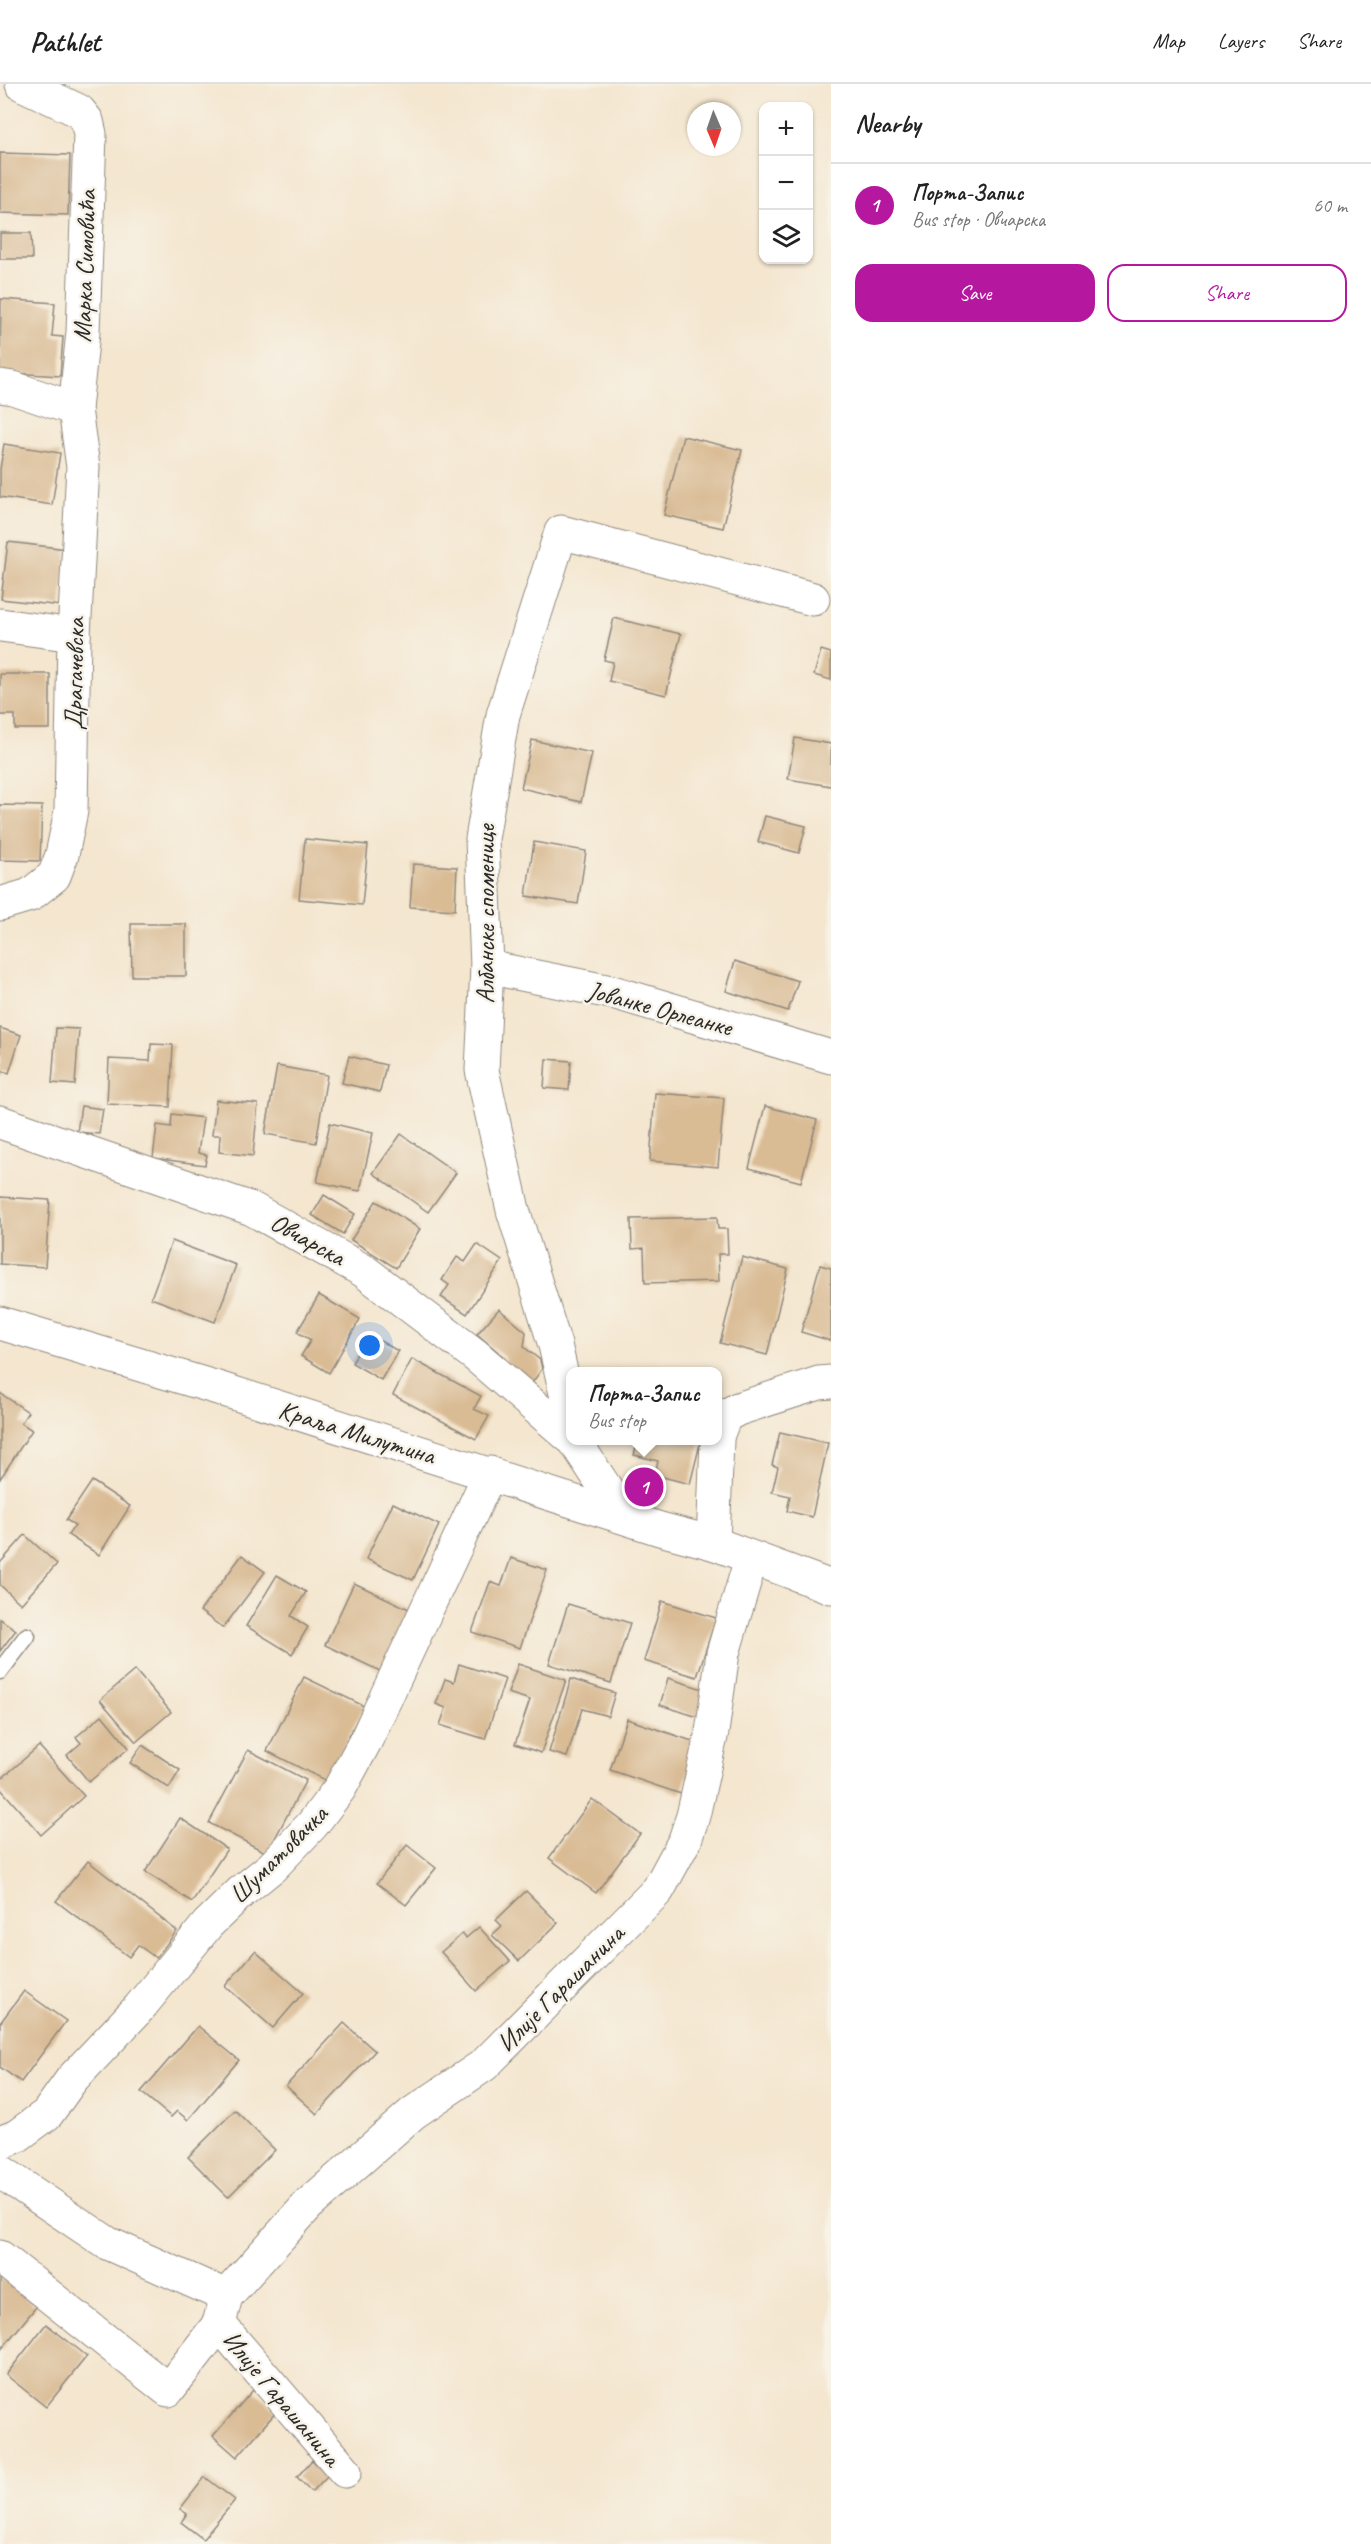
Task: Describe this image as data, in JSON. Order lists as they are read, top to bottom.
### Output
{
  "streets": {
    "street": [
      "Марка Симовића",
      "Драгачевска",
      "Албанске споменице",
      "Јованке Орлеанке",
      "Овчарска",
      "Краља Милутина",
      "Шуматовачка",
      "Илије Гарашанина"
    ]
  },
  "crossings": [
    ["Марка Симовића", "Драгачевска"],
    ["Албанске споменице", "Јованке Орлеанке"],
    ["Овчарска", "Краља Милутина"],
    ["Краља Милутина", "Шуматовачка"],
    ["Краља Милутина", "Илије Гарашанина"]
  ],
  "north": "bottom",
  "page": {
    "header": "Pathlet",
    "nav": ["Map", "Layers", "Share"],
    "heading": "Nearby",
    "map_buttons": ["+", "−"],
    "list": [
      {
        "mark": "1",
        "name": "Порта-Запис",
        "note": "Bus stop · Овчарска",
        "value": "60 m"
      }
    ],
    "buttons": ["Save", "Share"],
    "popup": ["Порта-Запис", "Bus stop"],
    "pins": "1"
  }
}
